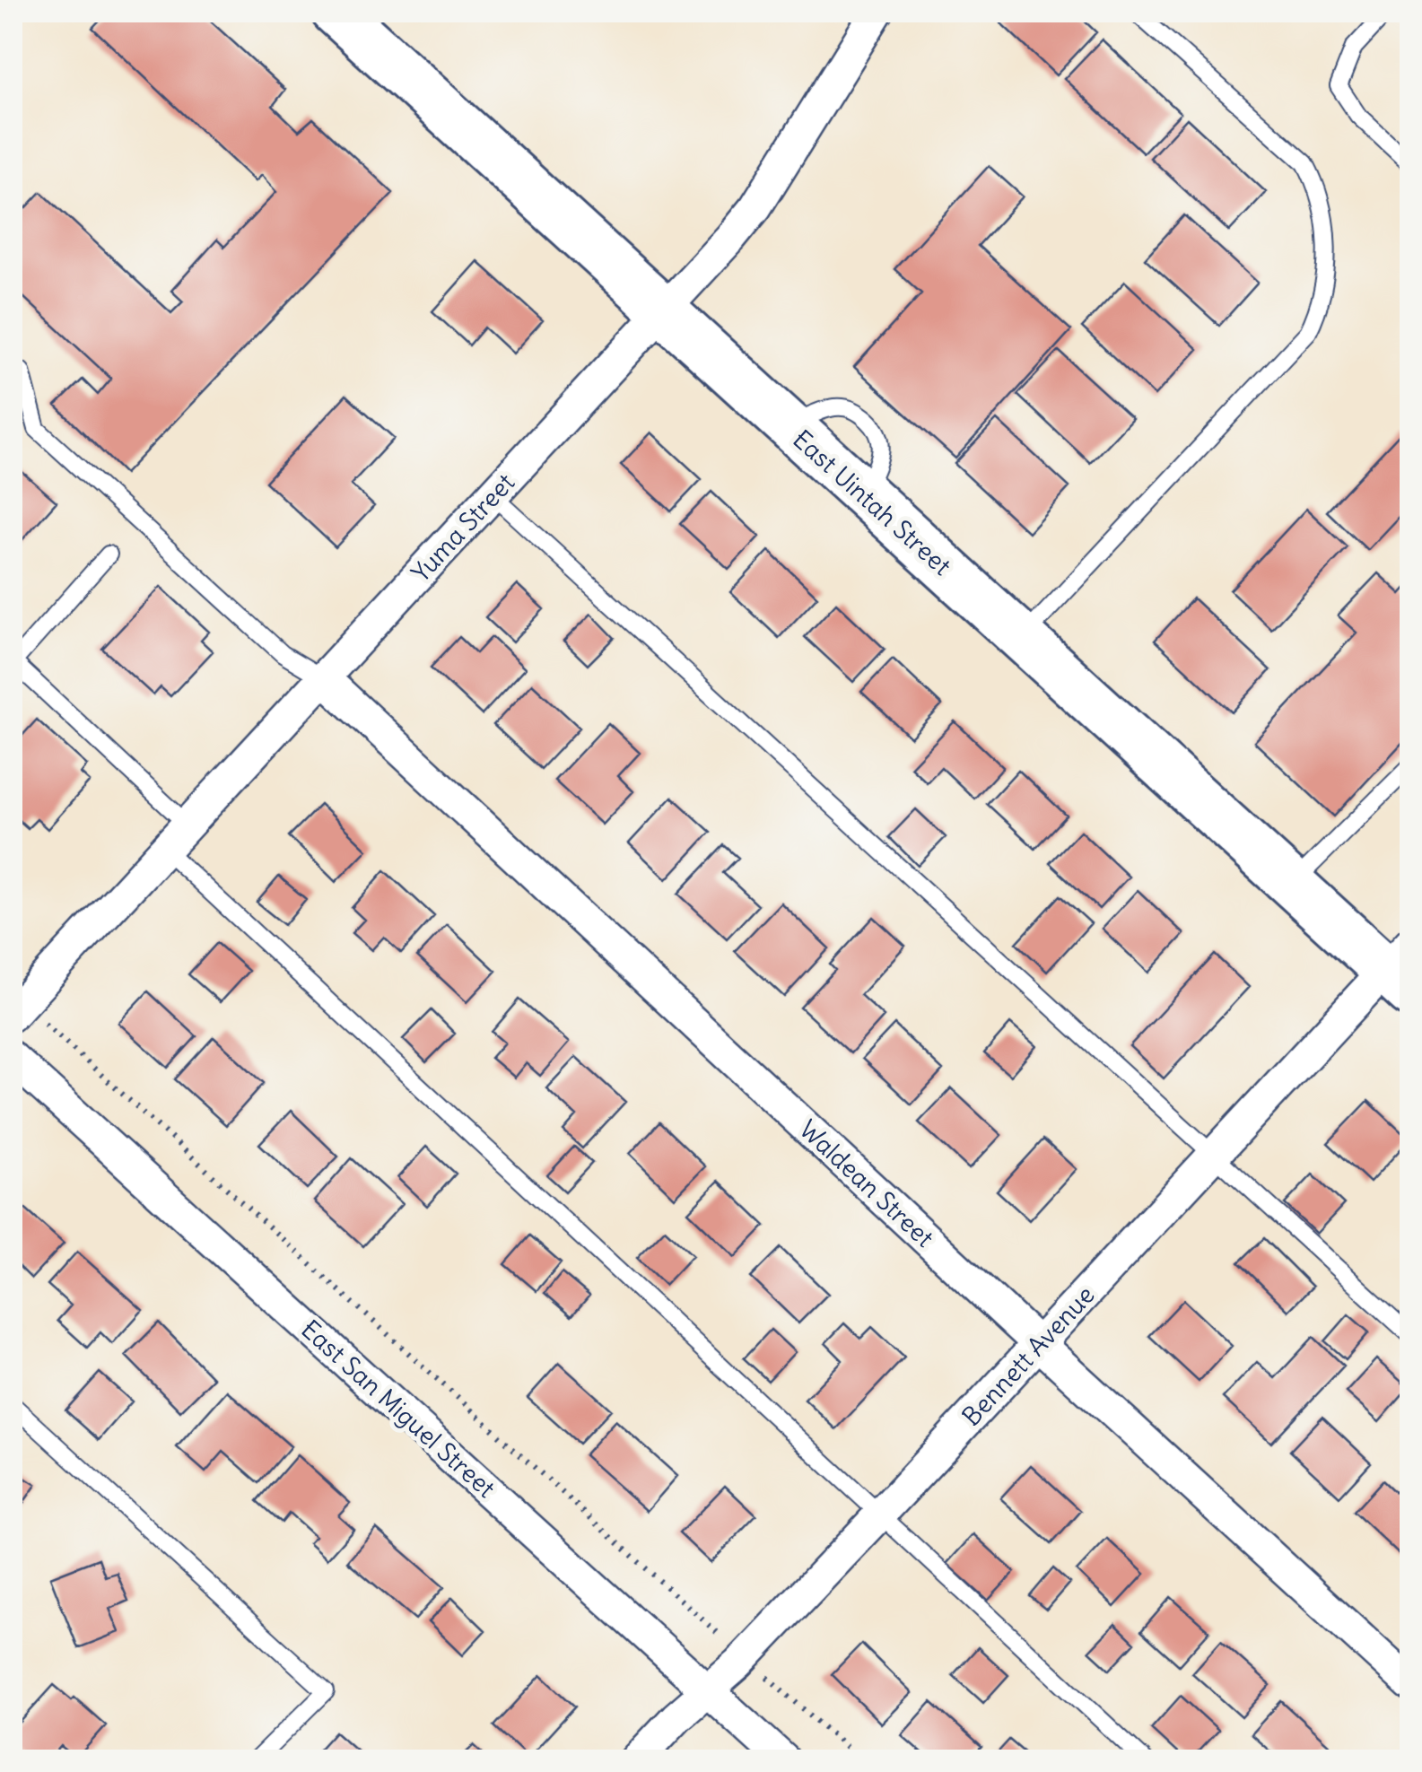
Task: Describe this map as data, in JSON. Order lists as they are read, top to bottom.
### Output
{
  "streets": {
    "main road": ["East Uintah Street"],
    "street": [
      "Yuma Street",
      "Waldean Street",
      "Bennett Avenue",
      "East San Miguel Street"
    ]
  },
  "crossings": [
    ["East Uintah Street", "Yuma Street"],
    ["East Uintah Street", "Bennett Avenue"],
    ["Yuma Street", "Waldean Street"],
    ["Waldean Street", "Bennett Avenue"],
    ["Bennett Avenue", "East San Miguel Street"]
  ]
}
